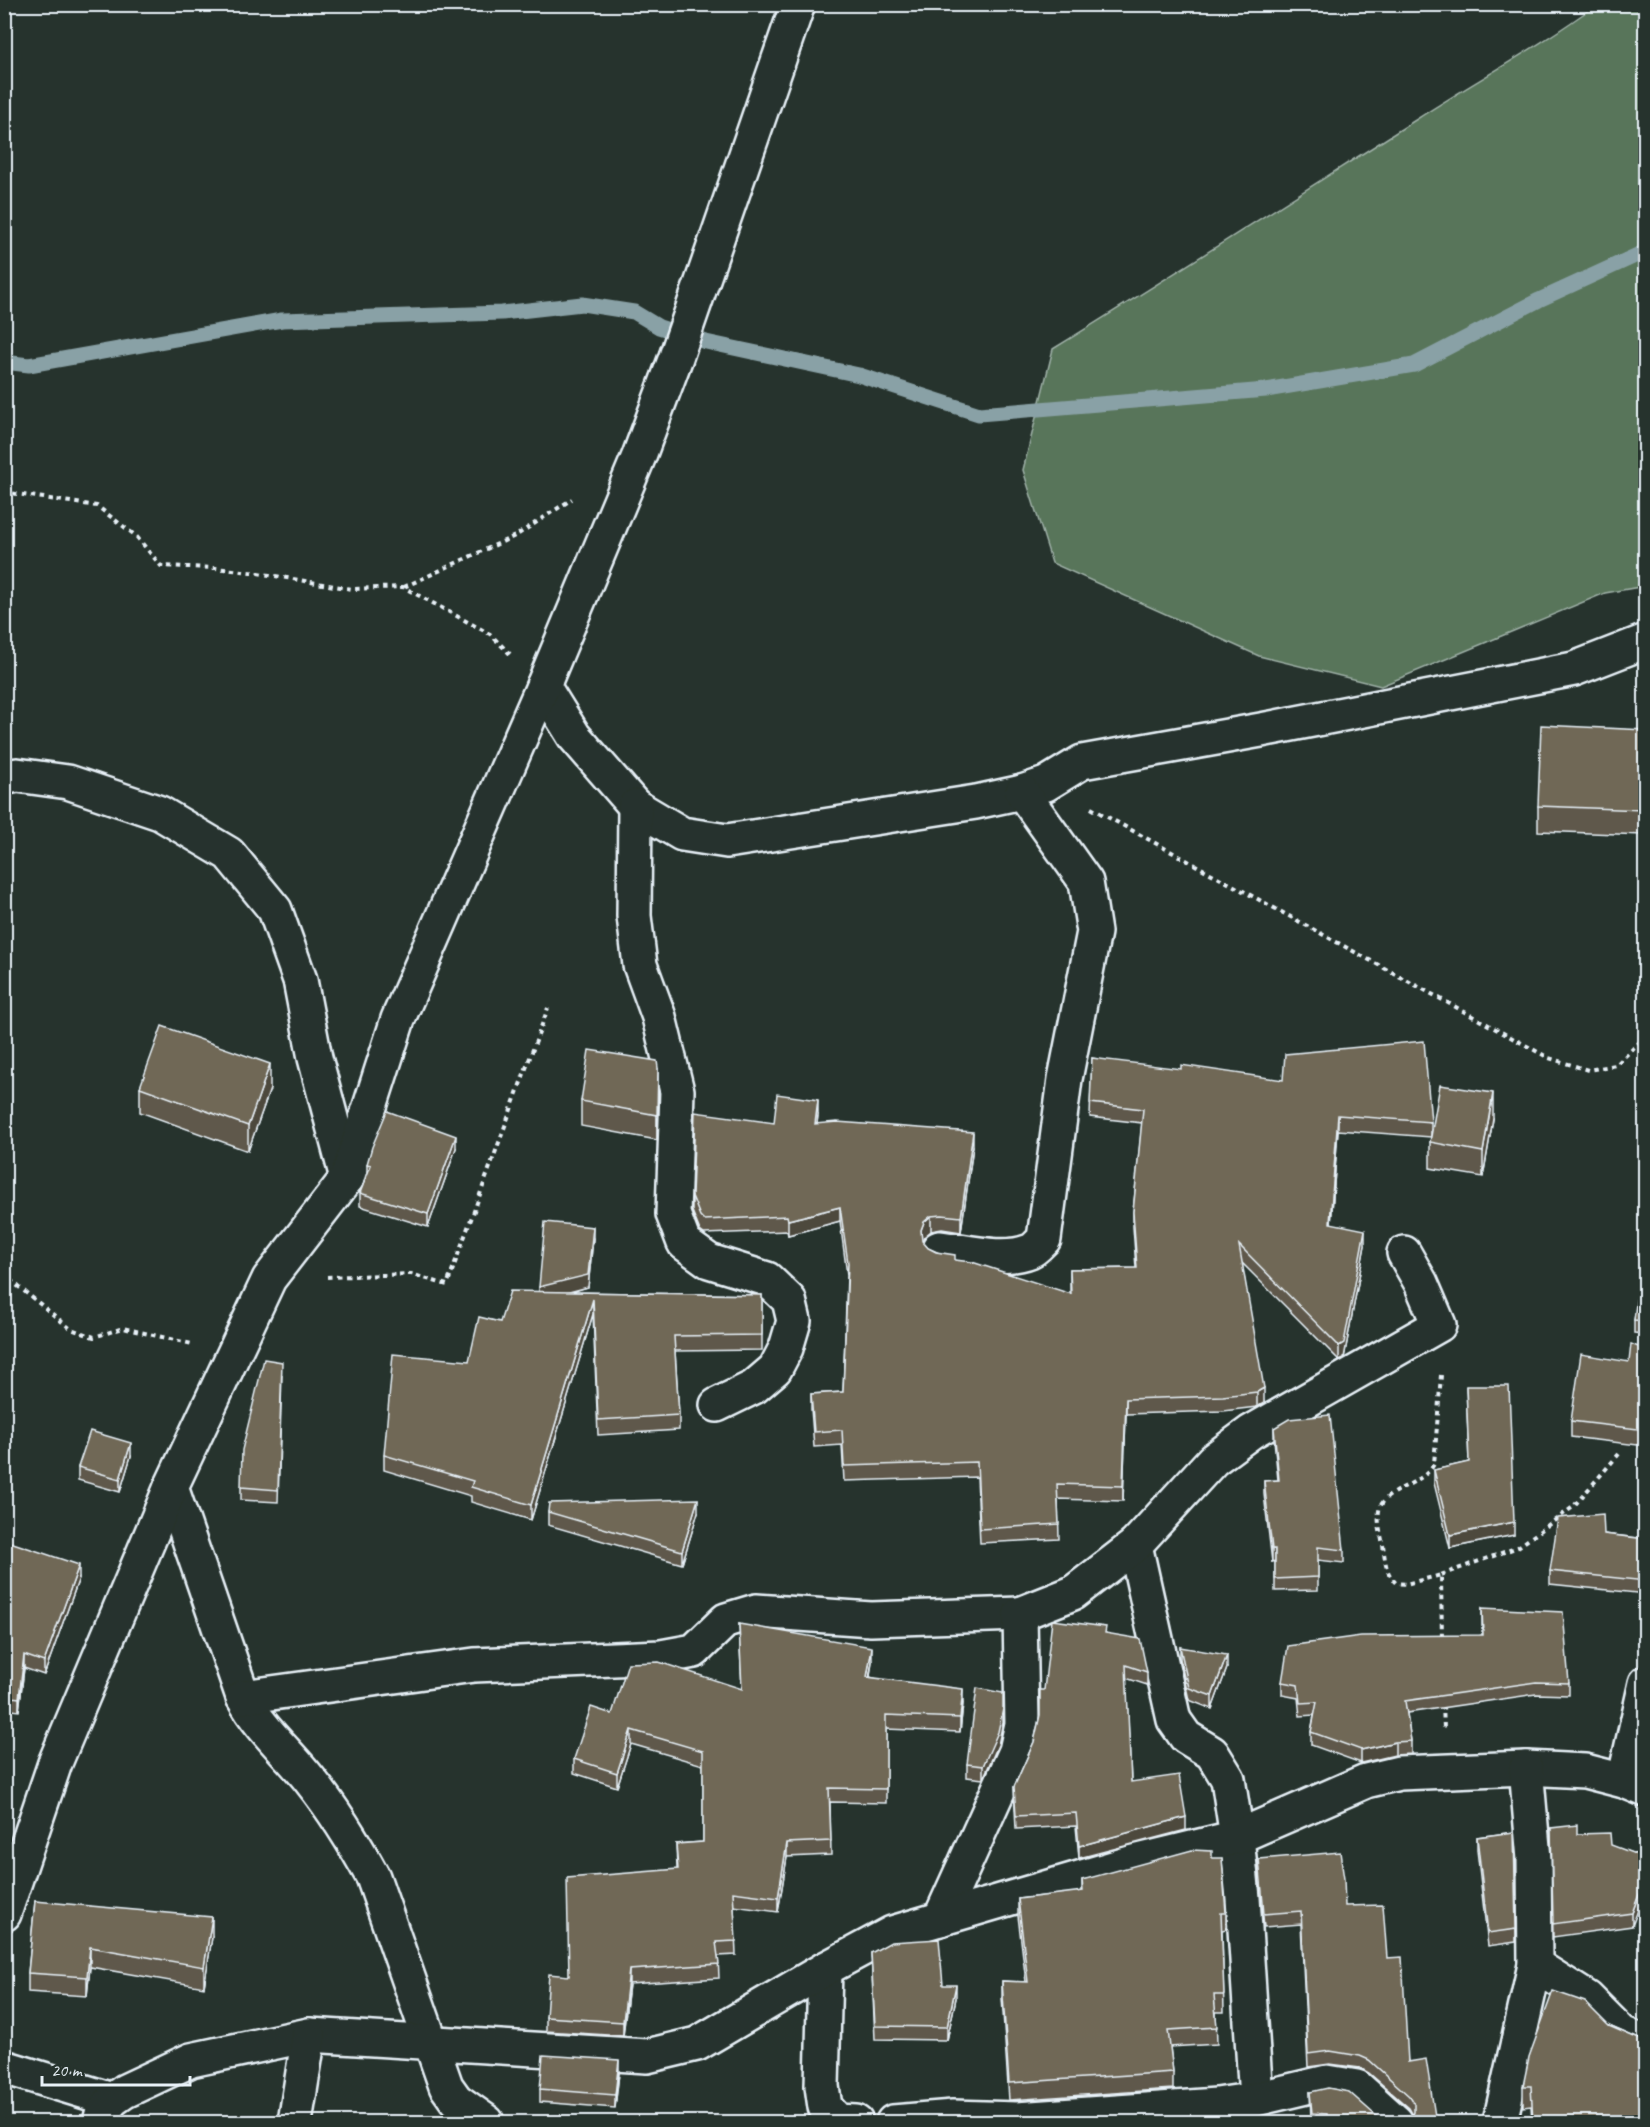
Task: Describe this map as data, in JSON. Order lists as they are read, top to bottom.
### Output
{
  "scale_bar": "20 m"
}
